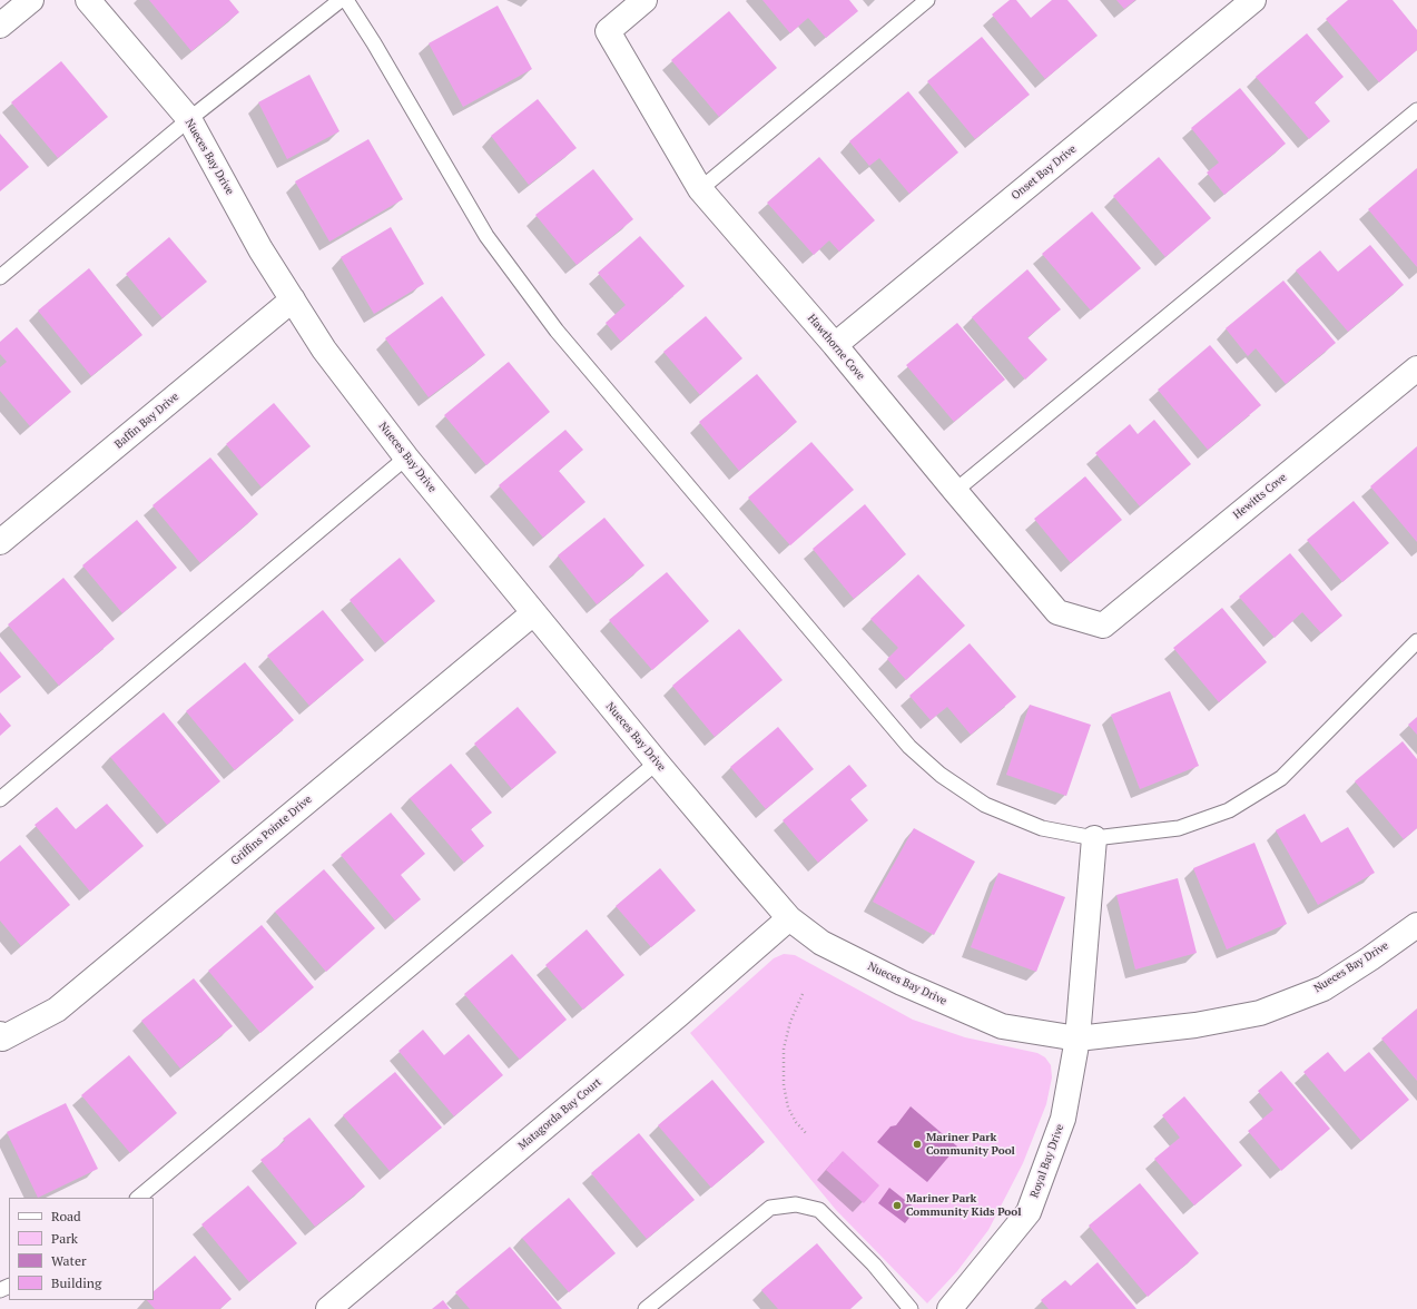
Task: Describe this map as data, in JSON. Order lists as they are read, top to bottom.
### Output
{
  "streets": {
    "street": [
      "Nueces Bay Drive",
      "Onset Bay Drive",
      "Hawthorne Cove",
      "Baffin Bay Drive",
      "Hewitts Cove",
      "Griffins Pointe Drive",
      "Matagorda Bay Court",
      "Royal Bay Drive"
    ]
  },
  "crossings": [
    ["Nueces Bay Drive", "Baffin Bay Drive"],
    ["Nueces Bay Drive", "Griffins Pointe Drive"],
    ["Nueces Bay Drive", "Matagorda Bay Court"],
    ["Nueces Bay Drive", "Royal Bay Drive"],
    ["Onset Bay Drive", "Hawthorne Cove"],
    ["Hawthorne Cove", "Hewitts Cove"]
  ],
  "places": ["Mariner Park Community Pool", "Mariner Park Community Kids Pool"],
  "legend": [
    "Road",
    "Park",
    "Water",
    "Building"
  ]
}
